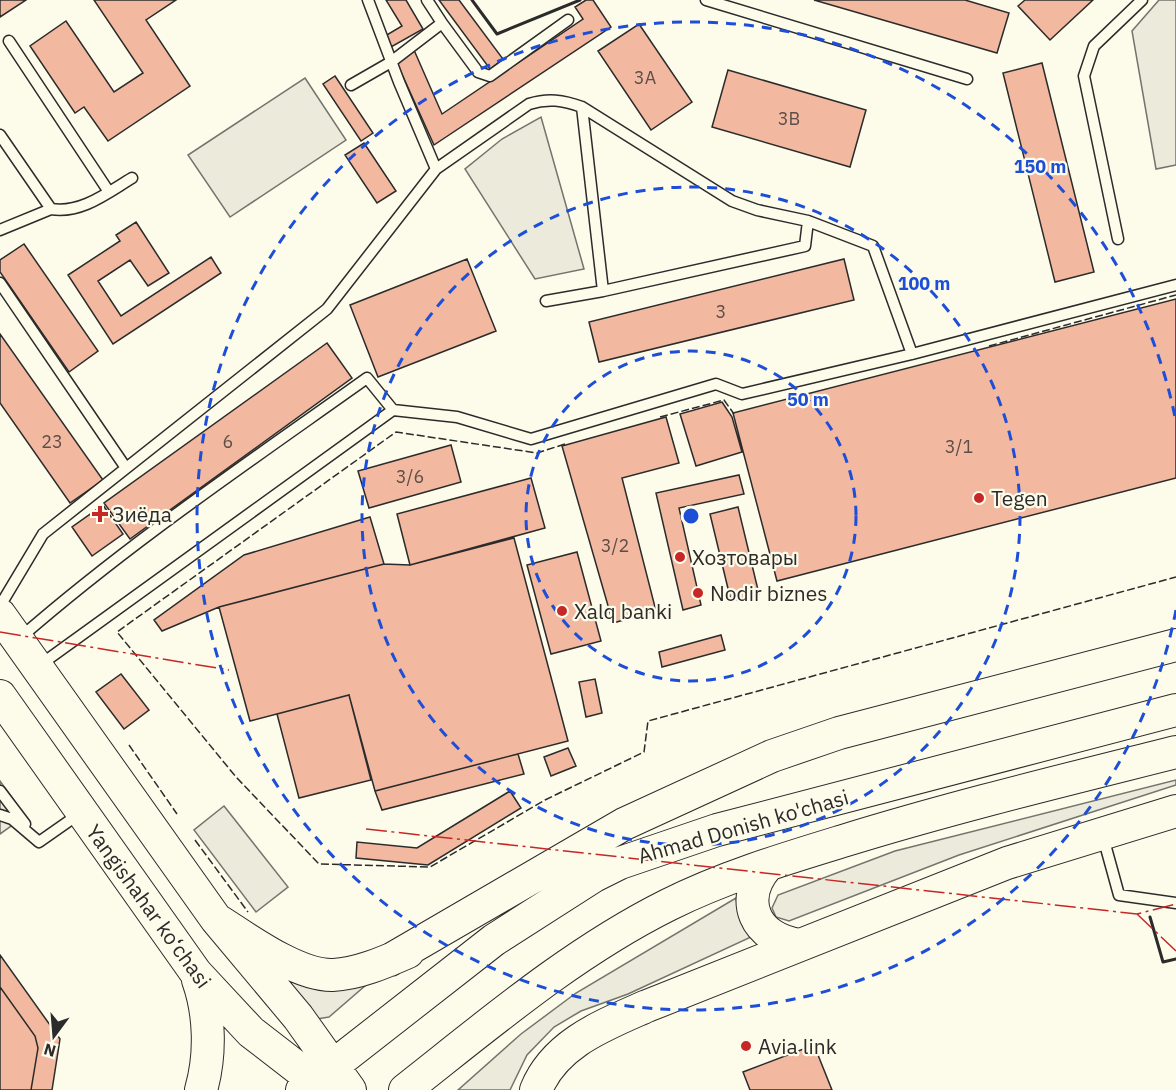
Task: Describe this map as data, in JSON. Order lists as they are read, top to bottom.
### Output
{
  "streets": {
    "main road": ["Ahmad Donish ko'chasi", "Yangishahar ko‘chasi"]
  },
  "crossings": [
    ["Ahmad Donish ko'chasi", "Yangishahar ko‘chasi"]
  ],
  "places": {
    "other": [
      "Tegen",
      "Хозтовары",
      "Nodir biznes",
      "Xalq banki",
      "Avia link"
    ],
    "health": ["Зиёда"]
  },
  "house_numbers": [
    "3A",
    "3B",
    "3",
    "23",
    "6",
    "3/1",
    "3/6",
    "3/2"
  ],
  "north": "bottom",
  "rings": ["150 m", "100 m", "50 m"]
}
